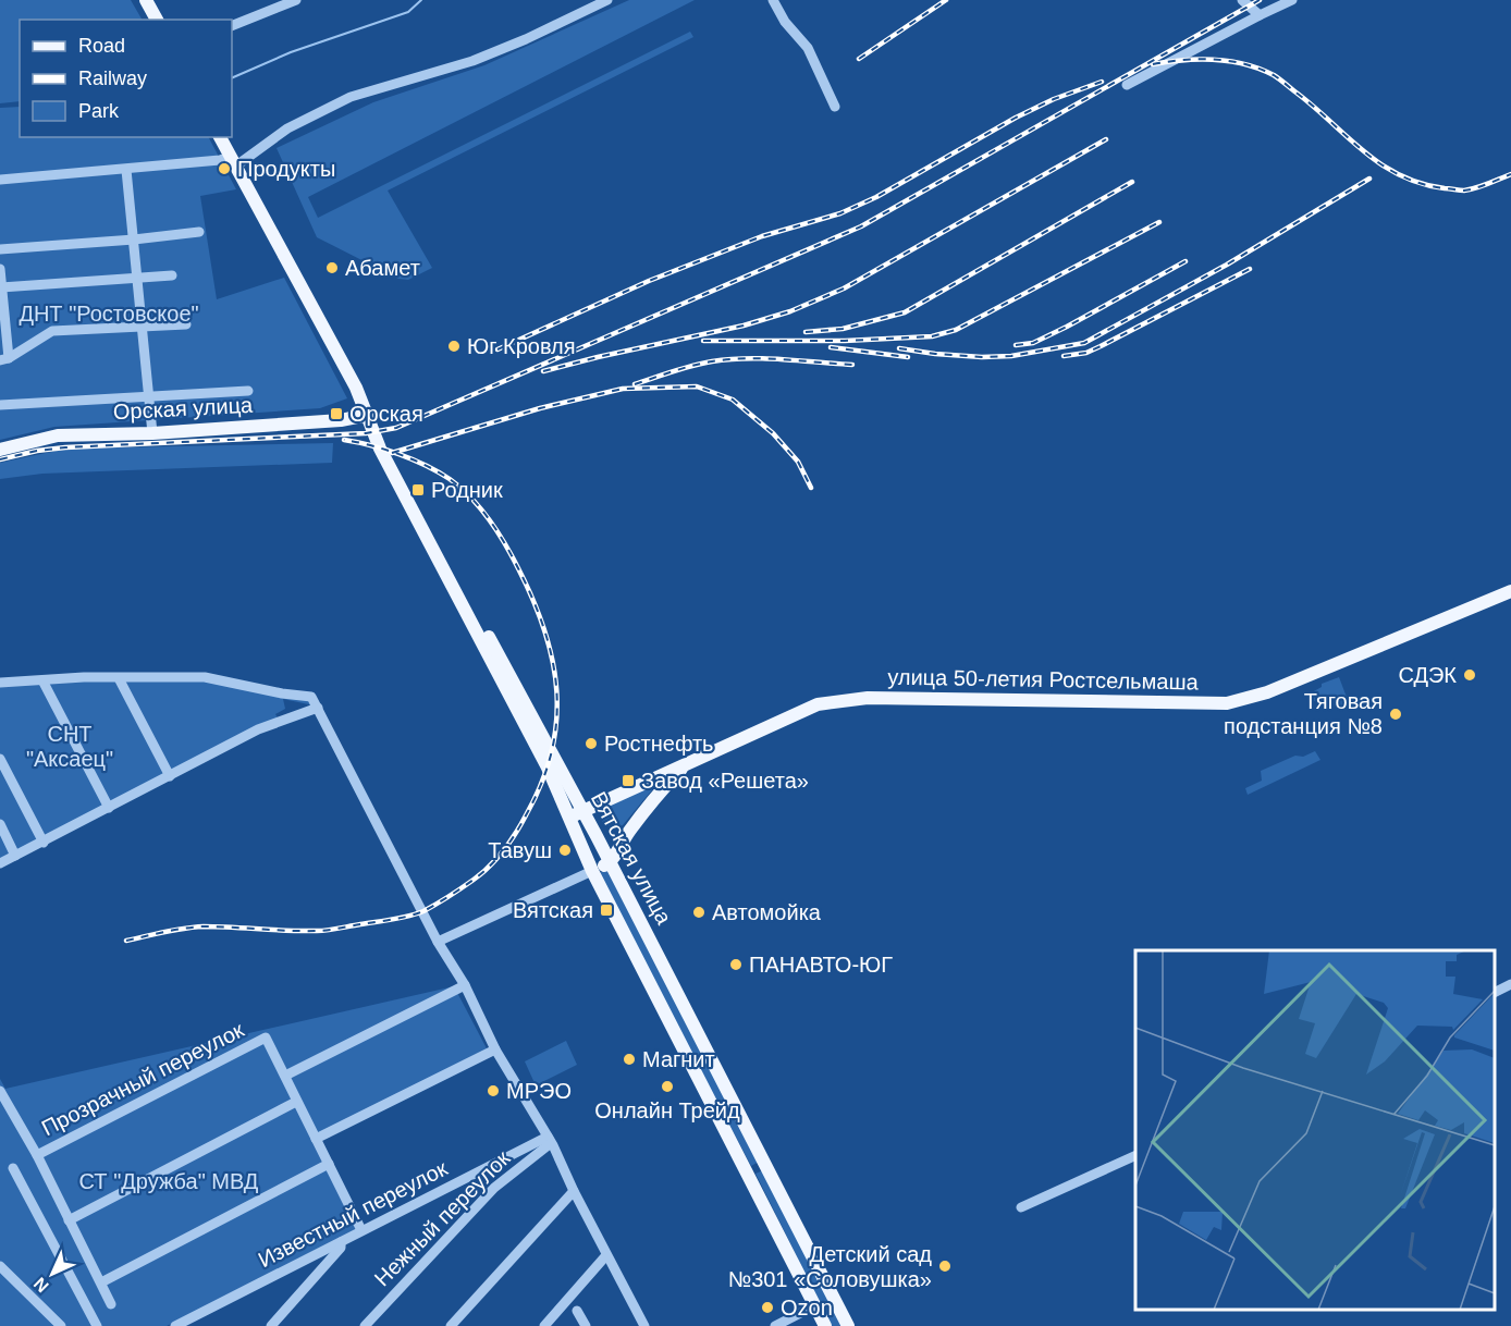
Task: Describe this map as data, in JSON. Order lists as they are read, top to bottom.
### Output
{
  "streets": {
    "main road": ["Орская улица", "улица 50-летия Ростсельмаша", "Вятская улица"],
    "street": ["Прозрачный переулок", "Известный переулок", "Нежный переулок"]
  },
  "crossings": [
    ["Орская улица", "Вятская улица"],
    ["улица 50-летия Ростсельмаша", "Вятская улица"],
    ["Известный переулок", "Нежный переулок"]
  ],
  "parks": ["ДНТ \"Ростовское\"", "СНТ \"Аксаец\"", "СТ \"Дружба\" МВД"],
  "places": {
    "other": [
      "Продукты",
      "Абамет",
      "Юг Кровля",
      "СДЭК",
      "Тяговая подстанция №8",
      "Ростнефть",
      "Тавуш",
      "Автомойка",
      "ПАНАВТО-ЮГ",
      "Магнит",
      "Онлайн Трейд",
      "МРЭО",
      "Детский сад №301 «Соловушка»",
      "Ozon"
    ],
    "transit": [
      "Орская",
      "Родник",
      "Завод «Решета»",
      "Вятская"
    ]
  },
  "legend": ["Road", "Railway", "Park"],
  "north": "bottom left"
}
